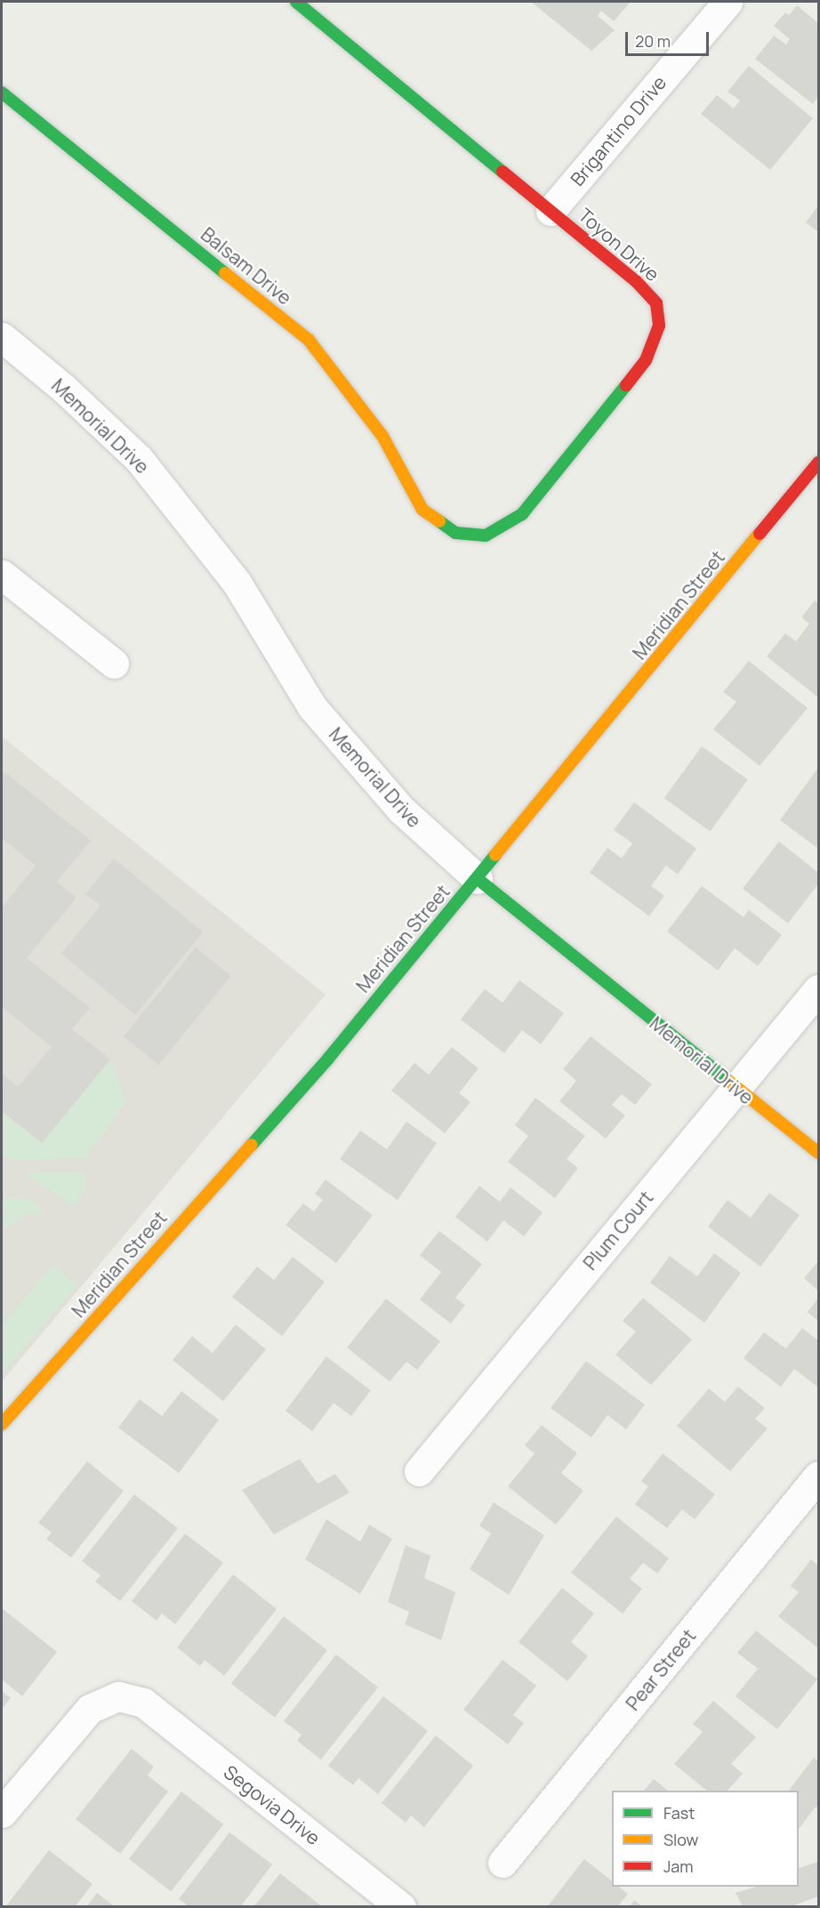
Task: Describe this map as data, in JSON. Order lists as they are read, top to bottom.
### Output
{
  "streets": {
    "street": [
      "Brigantino Drive",
      "Toyon Drive",
      "Balsam Drive",
      "Memorial Drive",
      "Meridian Street",
      "Plum Court",
      "Pear Street",
      "Segovia Drive"
    ]
  },
  "crossings": [
    ["Brigantino Drive", "Toyon Drive"],
    ["Toyon Drive", "Balsam Drive"],
    ["Memorial Drive", "Meridian Street"],
    ["Memorial Drive", "Plum Court"]
  ],
  "legend": ["Fast", "Slow", "Jam"],
  "scale_bar": "20 m"
}
